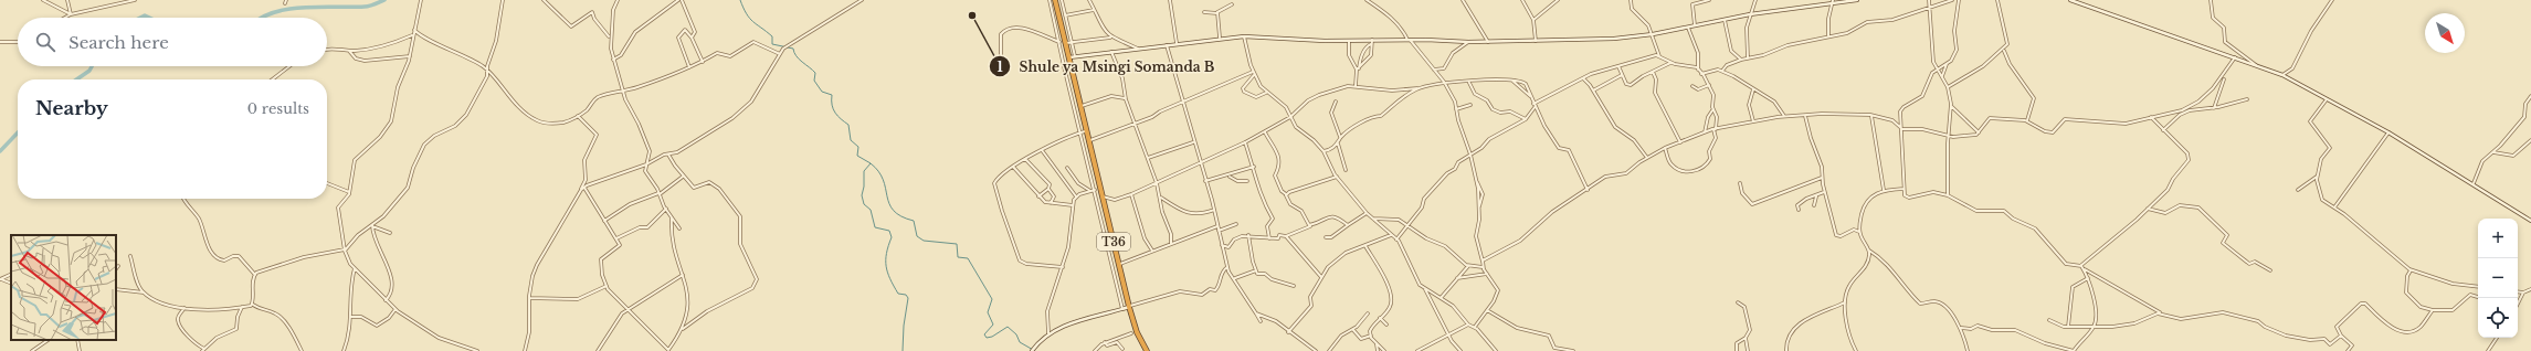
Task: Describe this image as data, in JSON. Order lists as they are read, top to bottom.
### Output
{
  "streets": {
    "highway": ["T36"]
  },
  "places": ["Shule ya Msingi Somanda B"],
  "north": "bottom right",
  "page": {
    "search": "Search here",
    "heading": ["Nearby", "0 results"],
    "map_buttons": ["+", "−"]
  }
}
